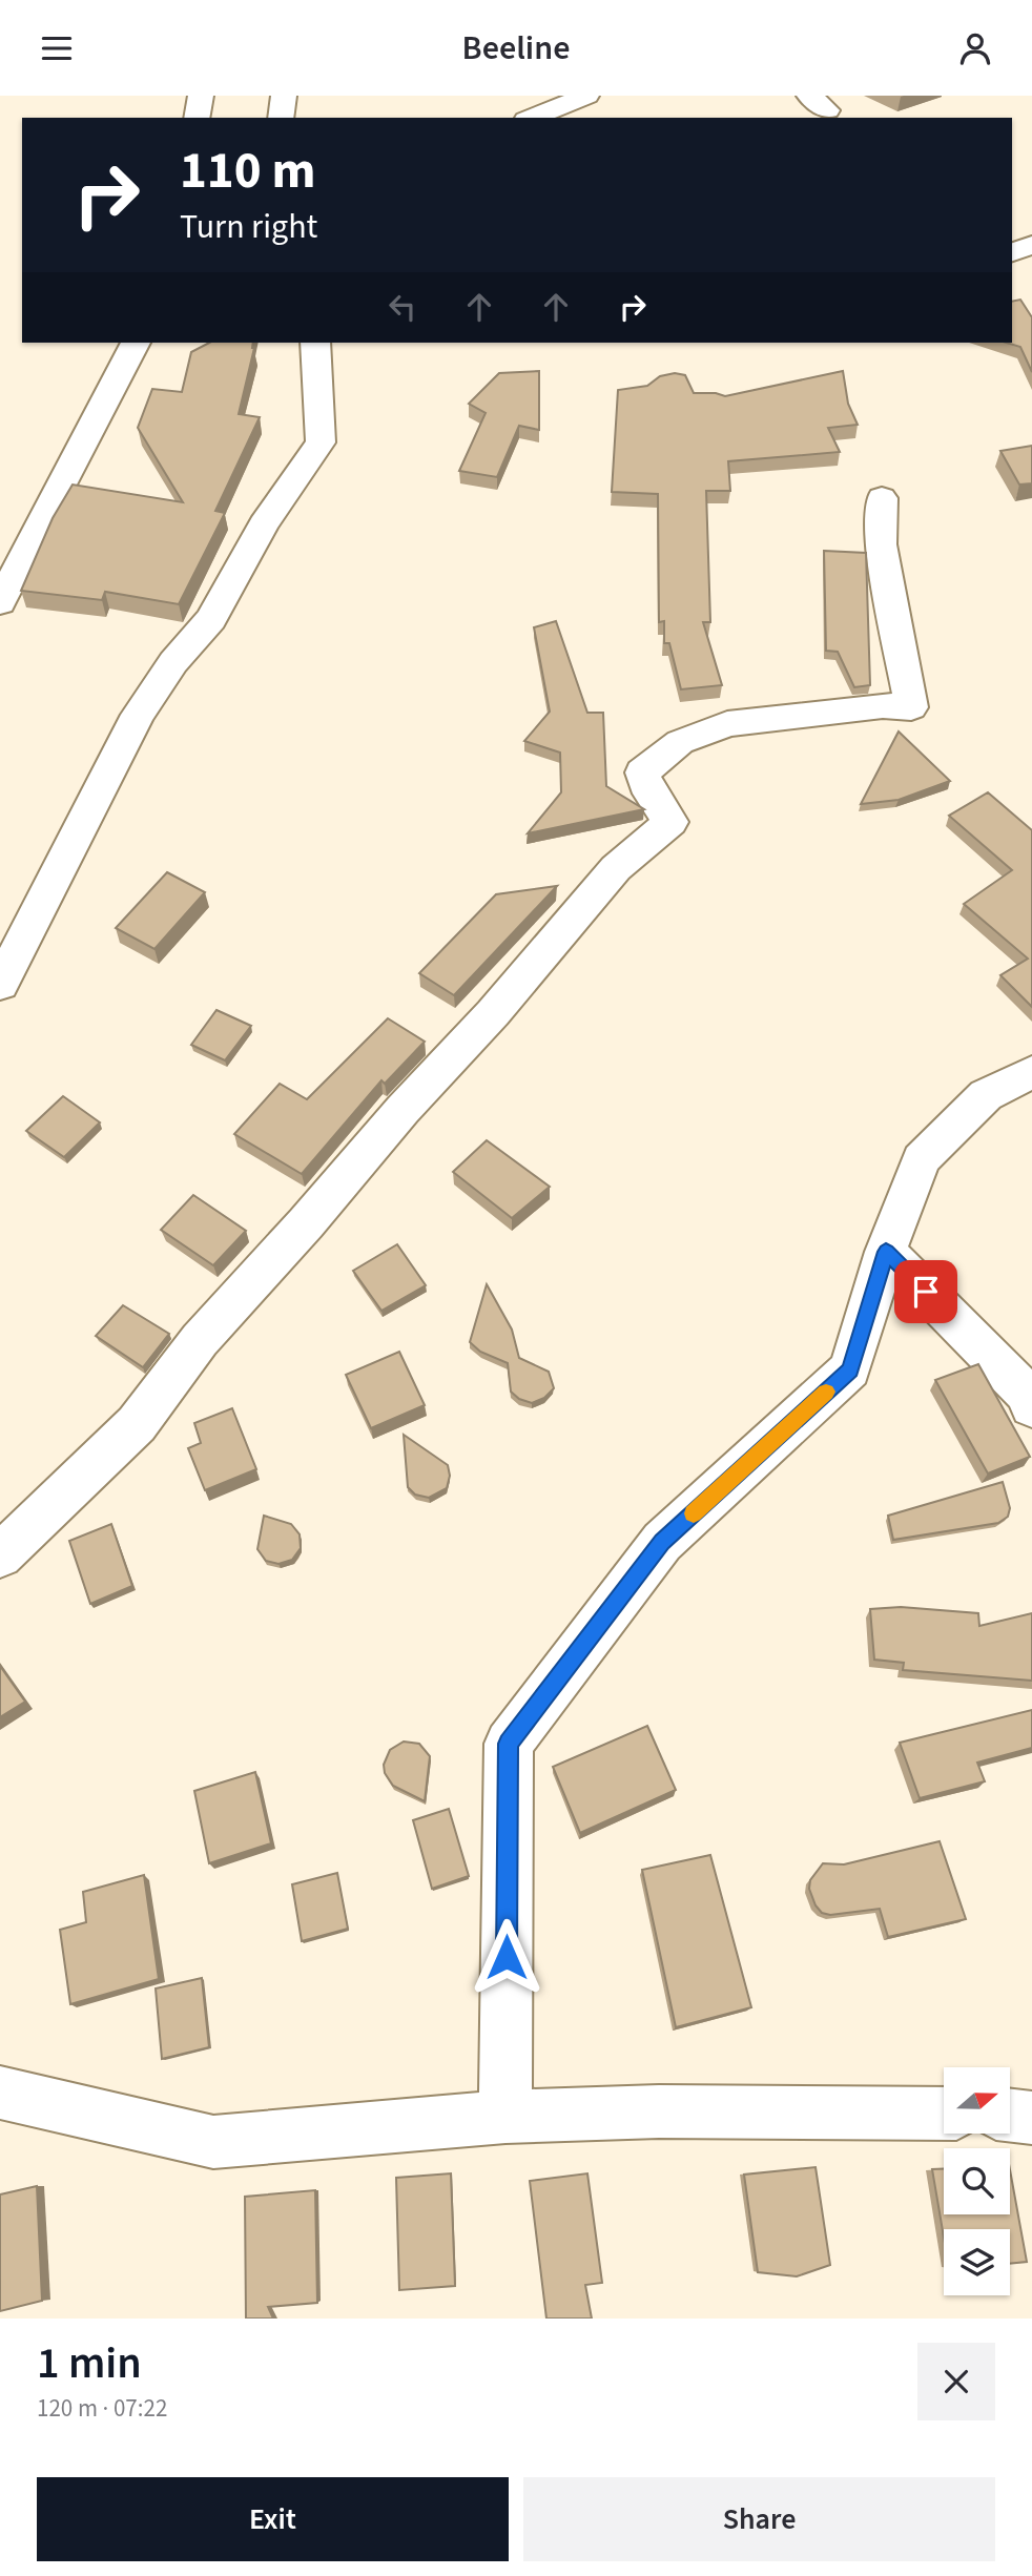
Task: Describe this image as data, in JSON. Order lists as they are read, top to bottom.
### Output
{
  "north": "right",
  "page": {
    "header": "Beeline",
    "turn": ["110 m", "Turn right"],
    "heading": ["1 min", "120 m · 07:22"],
    "buttons": ["Exit", "Share"]
  }
}
